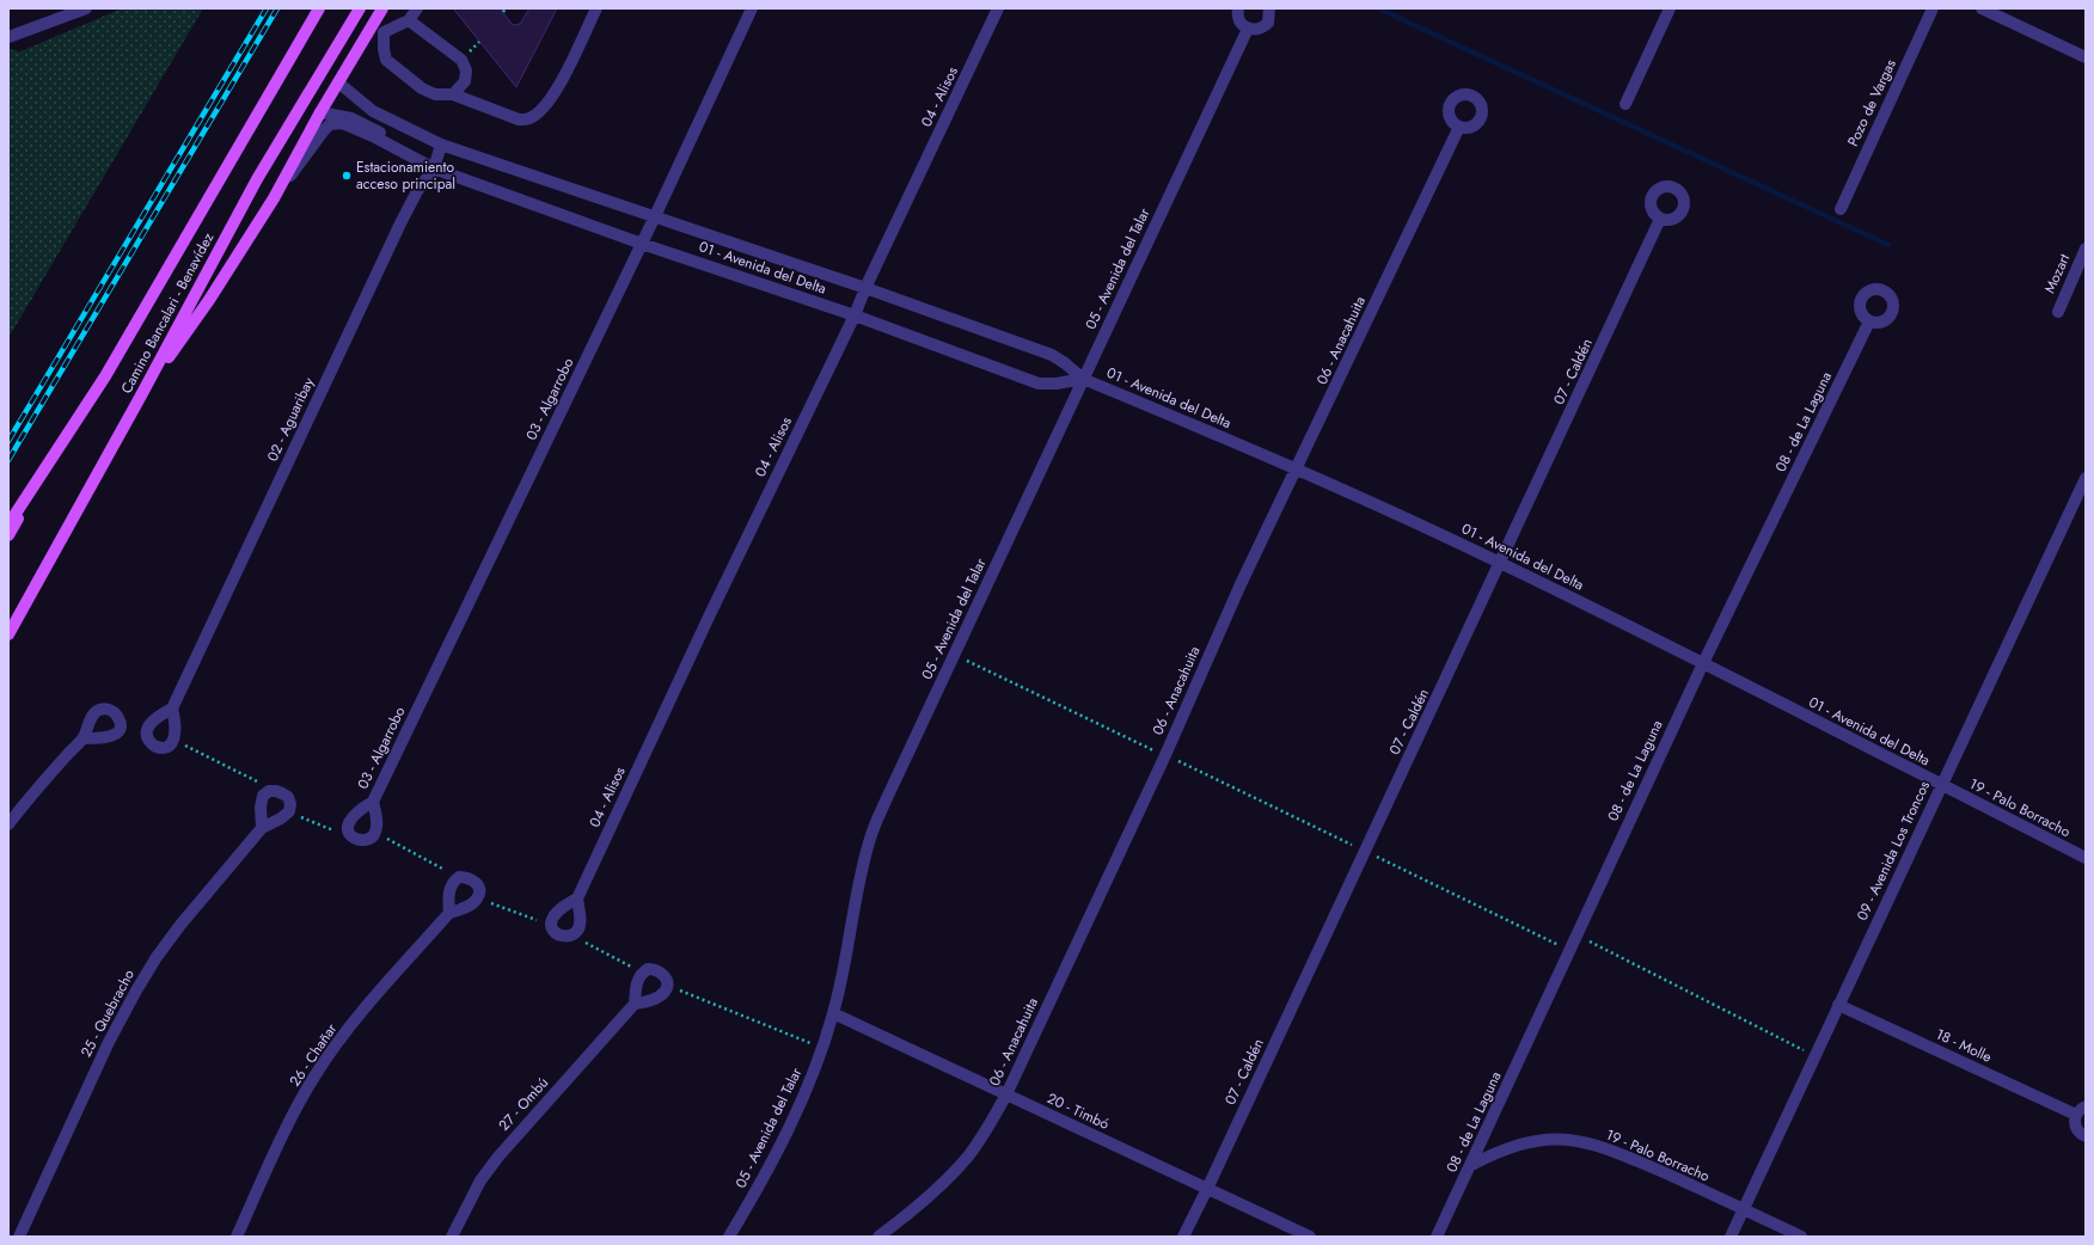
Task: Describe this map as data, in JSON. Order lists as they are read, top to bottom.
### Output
{
  "streets": {
    "main road": ["Camino Bancalari - Benavídez"],
    "street": [
      "04 - Alisos",
      "Pozo de Vargas",
      "01 - Avenida del Delta",
      "05 - Avenida del Talar",
      "Mozart",
      "06 - Anacahuita",
      "07 - Caldén",
      "03 - Algarrobo",
      "02 - Aguaribay",
      "08 - de La Laguna",
      "19 - Palo Borracho",
      "09 - Avenida Los Troncos",
      "25 - Quebracho",
      "18 - Molle",
      "26 - Chañar",
      "27 - Ombú",
      "20 - Timbó"
    ]
  },
  "crossings": [
    ["04 - Alisos", "01 - Avenida del Delta"],
    ["01 - Avenida del Delta", "05 - Avenida del Talar"],
    ["01 - Avenida del Delta", "06 - Anacahuita"],
    ["01 - Avenida del Delta", "07 - Caldén"],
    ["01 - Avenida del Delta", "03 - Algarrobo"],
    ["01 - Avenida del Delta", "02 - Aguaribay"],
    ["01 - Avenida del Delta", "08 - de La Laguna"],
    ["01 - Avenida del Delta", "19 - Palo Borracho"],
    ["01 - Avenida del Delta", "09 - Avenida Los Troncos"],
    ["05 - Avenida del Talar", "20 - Timbó"],
    ["06 - Anacahuita", "20 - Timbó"],
    ["07 - Caldén", "20 - Timbó"],
    ["08 - de La Laguna", "19 - Palo Borracho"],
    ["19 - Palo Borracho", "09 - Avenida Los Troncos"],
    ["09 - Avenida Los Troncos", "18 - Molle"]
  ],
  "places": ["Estacionamiento acceso principal"]
}
